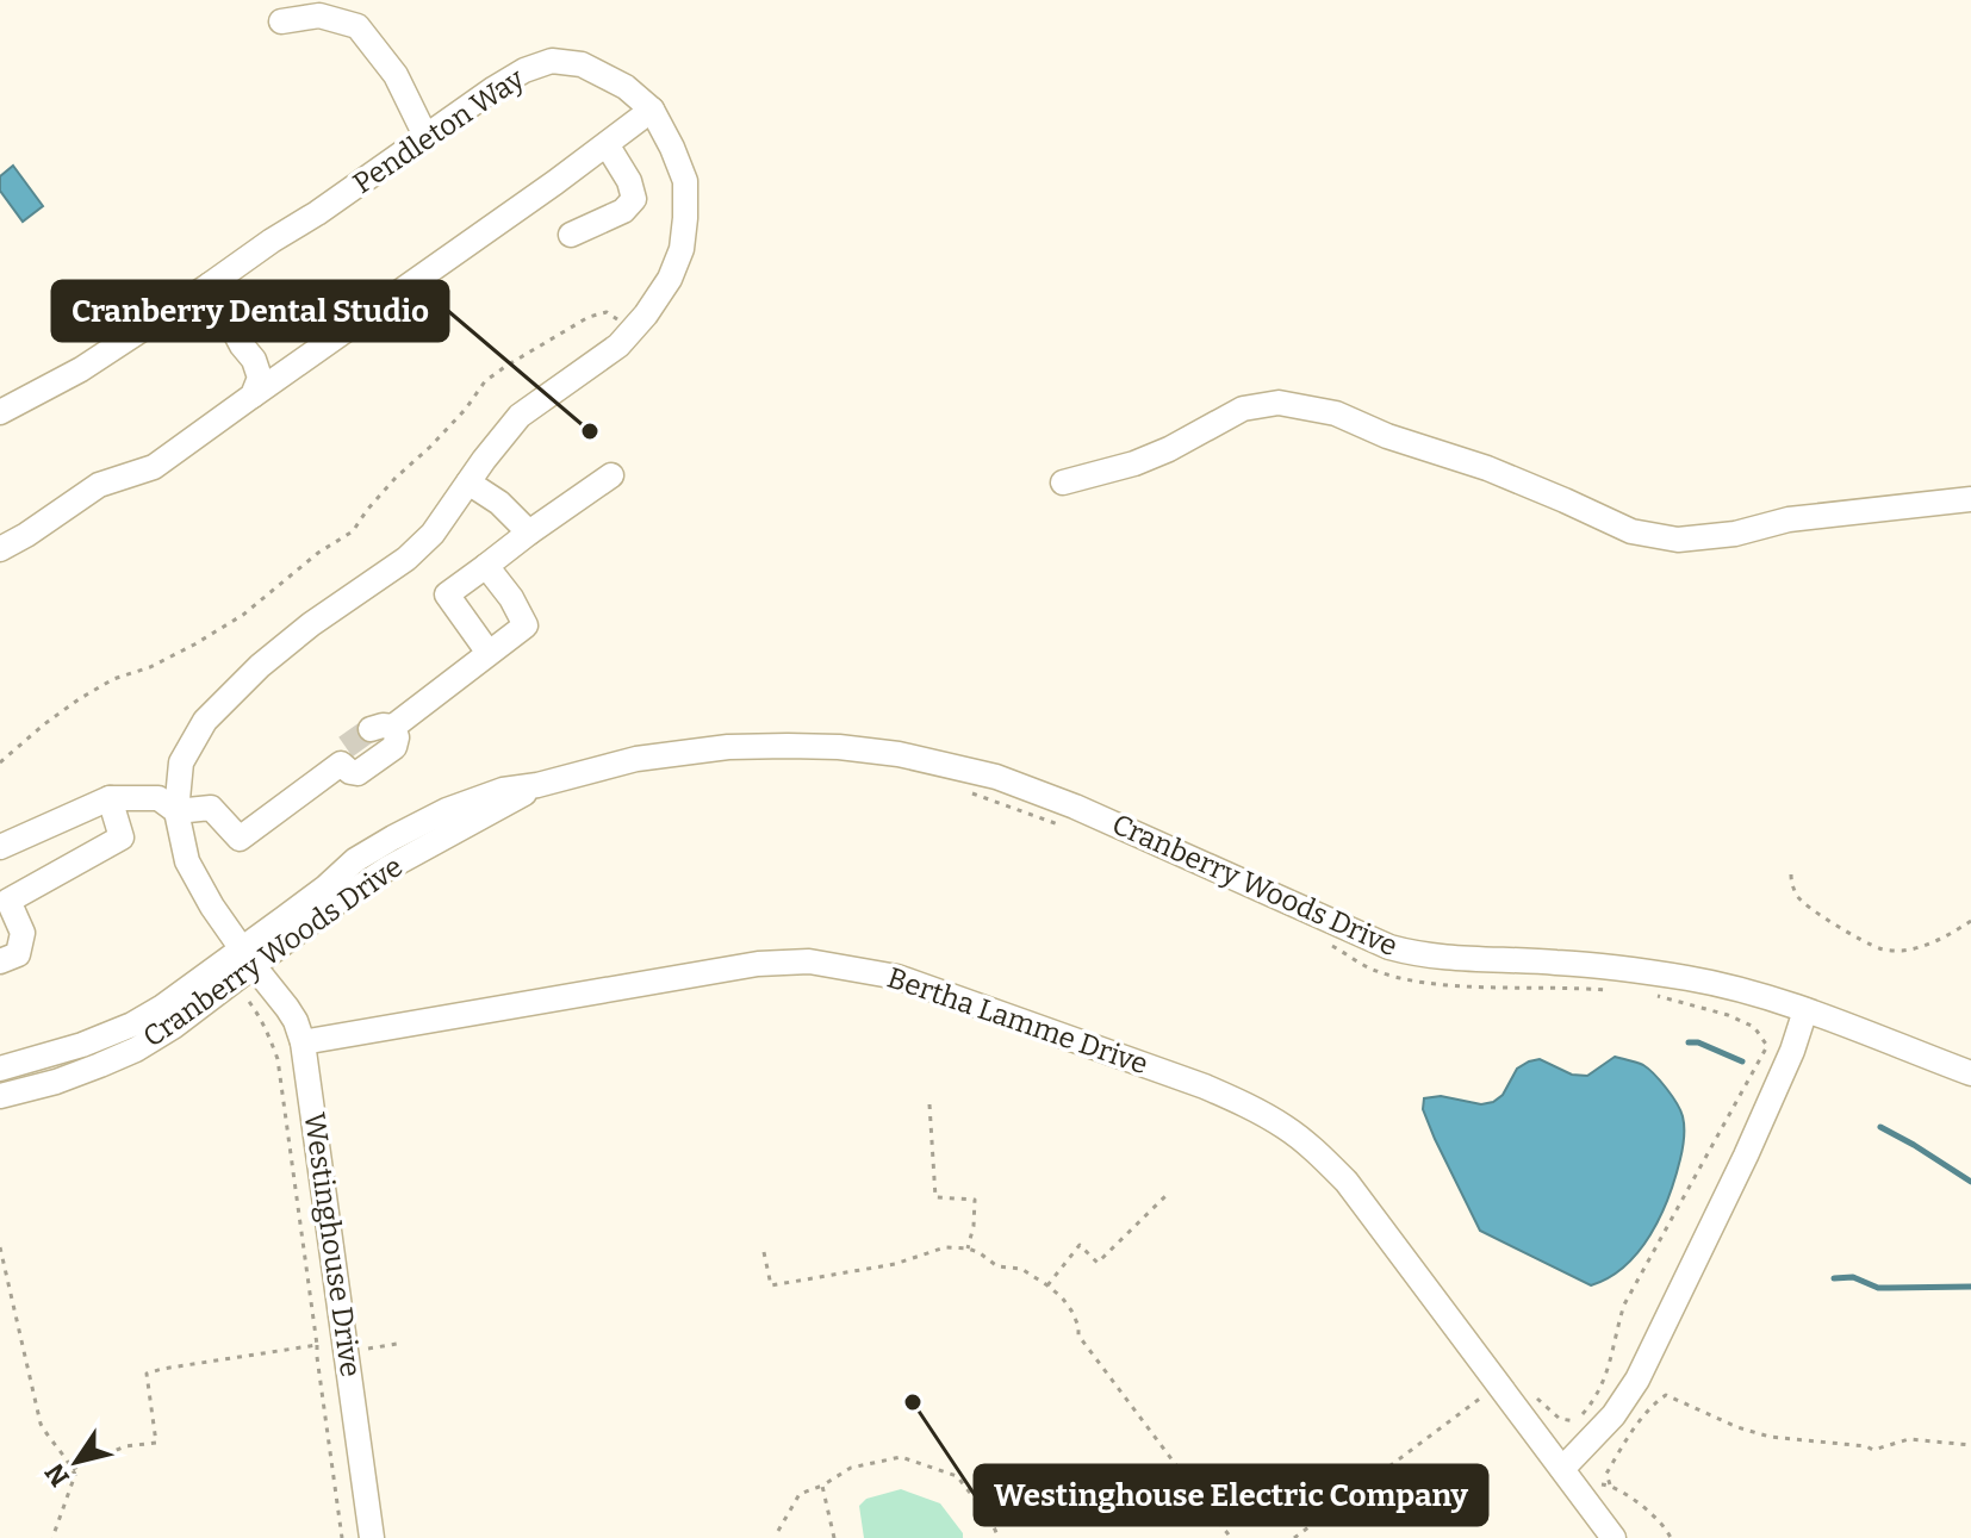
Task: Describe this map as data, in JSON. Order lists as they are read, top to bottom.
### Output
{
  "streets": {
    "street": [
      "Pendleton Way",
      "Cranberry Woods Drive",
      "Bertha Lamme Drive",
      "Westinghouse Drive"
    ]
  },
  "crossings": [
    ["Pendleton Way", "Cranberry Woods Drive"],
    ["Pendleton Way", "Westinghouse Drive"],
    ["Cranberry Woods Drive", "Westinghouse Drive"],
    ["Bertha Lamme Drive", "Westinghouse Drive"]
  ],
  "places": ["Cranberry Dental Studio", "Westinghouse Electric Company"],
  "north": "bottom left"
}
